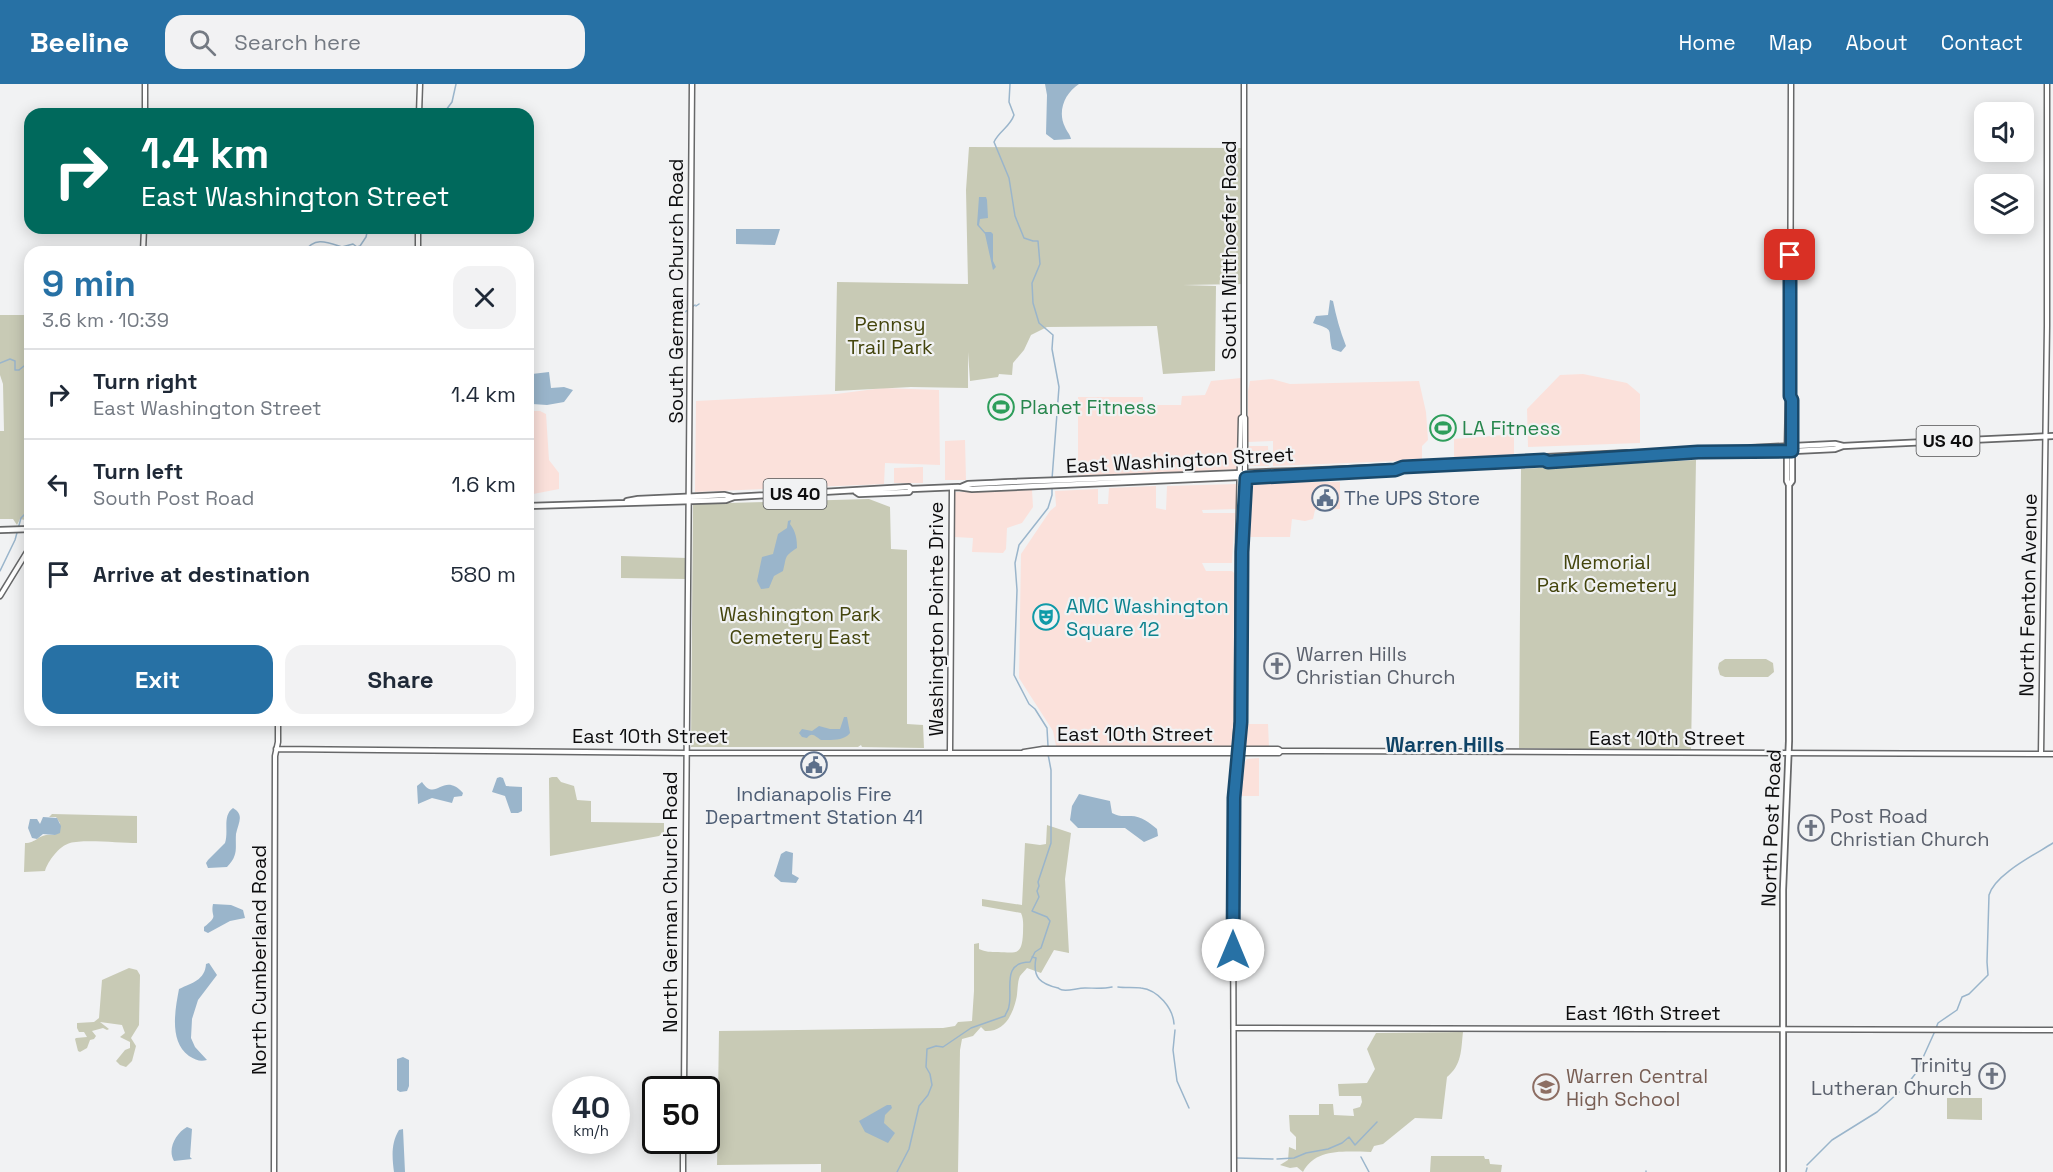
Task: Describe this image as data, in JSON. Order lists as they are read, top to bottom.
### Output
{
  "streets": {
    "main road": [
      "South Mitthoefer Road",
      "South German Church Road",
      "US 40",
      "East Washington Street",
      "North Fenton Avenue",
      "Washington Pointe Drive",
      "East 10th Street",
      "North Post Road",
      "North German Church Road",
      "North Cumberland Road",
      "East 16th Street"
    ]
  },
  "crossings": [
    ["South Mitthoefer Road", "East Washington Street"],
    ["South German Church Road", "East Washington Street"],
    ["South German Church Road", "North German Church Road"],
    ["East Washington Street", "North Fenton Avenue"],
    ["East Washington Street", "Washington Pointe Drive"],
    ["East Washington Street", "North Post Road"],
    ["East Washington Street", "North German Church Road"],
    ["North Fenton Avenue", "East 10th Street"],
    ["Washington Pointe Drive", "East 10th Street"],
    ["East 10th Street", "North Post Road"],
    ["East 10th Street", "North German Church Road"],
    ["East 10th Street", "North Cumberland Road"],
    ["North Post Road", "East 16th Street"]
  ],
  "districts": ["Warren Hills"],
  "parks": ["Pennsy Trail Park", "Memorial Park Cemetery", "Washington Park Cemetery East"],
  "places": {
    "sports": ["Planet Fitness", "LA Fitness"],
    "public building": ["The UPS Store", "Indianapolis Fire Department Station 41"],
    "theatre": ["AMC Washington Square 12"],
    "church": ["Warren Hills Christian Church", "Post Road Christian Church", "Trinity Lutheran Church"],
    "school or university": ["Warren Central High School"]
  },
  "page": {
    "header": "Beeline",
    "search": "Search here",
    "nav": [
      "Home",
      "Map",
      "About",
      "Contact"
    ],
    "turn": ["1.4 km", "East Washington Street"],
    "heading": ["9 min", "3.6 km · 10:39"],
    "list": [
      {
        "name": "Turn right",
        "note": "East Washington Street",
        "value": "1.4 km"
      },
      {
        "name": "Turn left",
        "note": "South Post Road",
        "value": "1.6 km"
      },
      {
        "name": "Arrive at destination",
        "value": "580 m"
      }
    ],
    "buttons": ["Exit", "Share"],
    "speed": "40 km/h",
    "limit": "50"
  }
}
